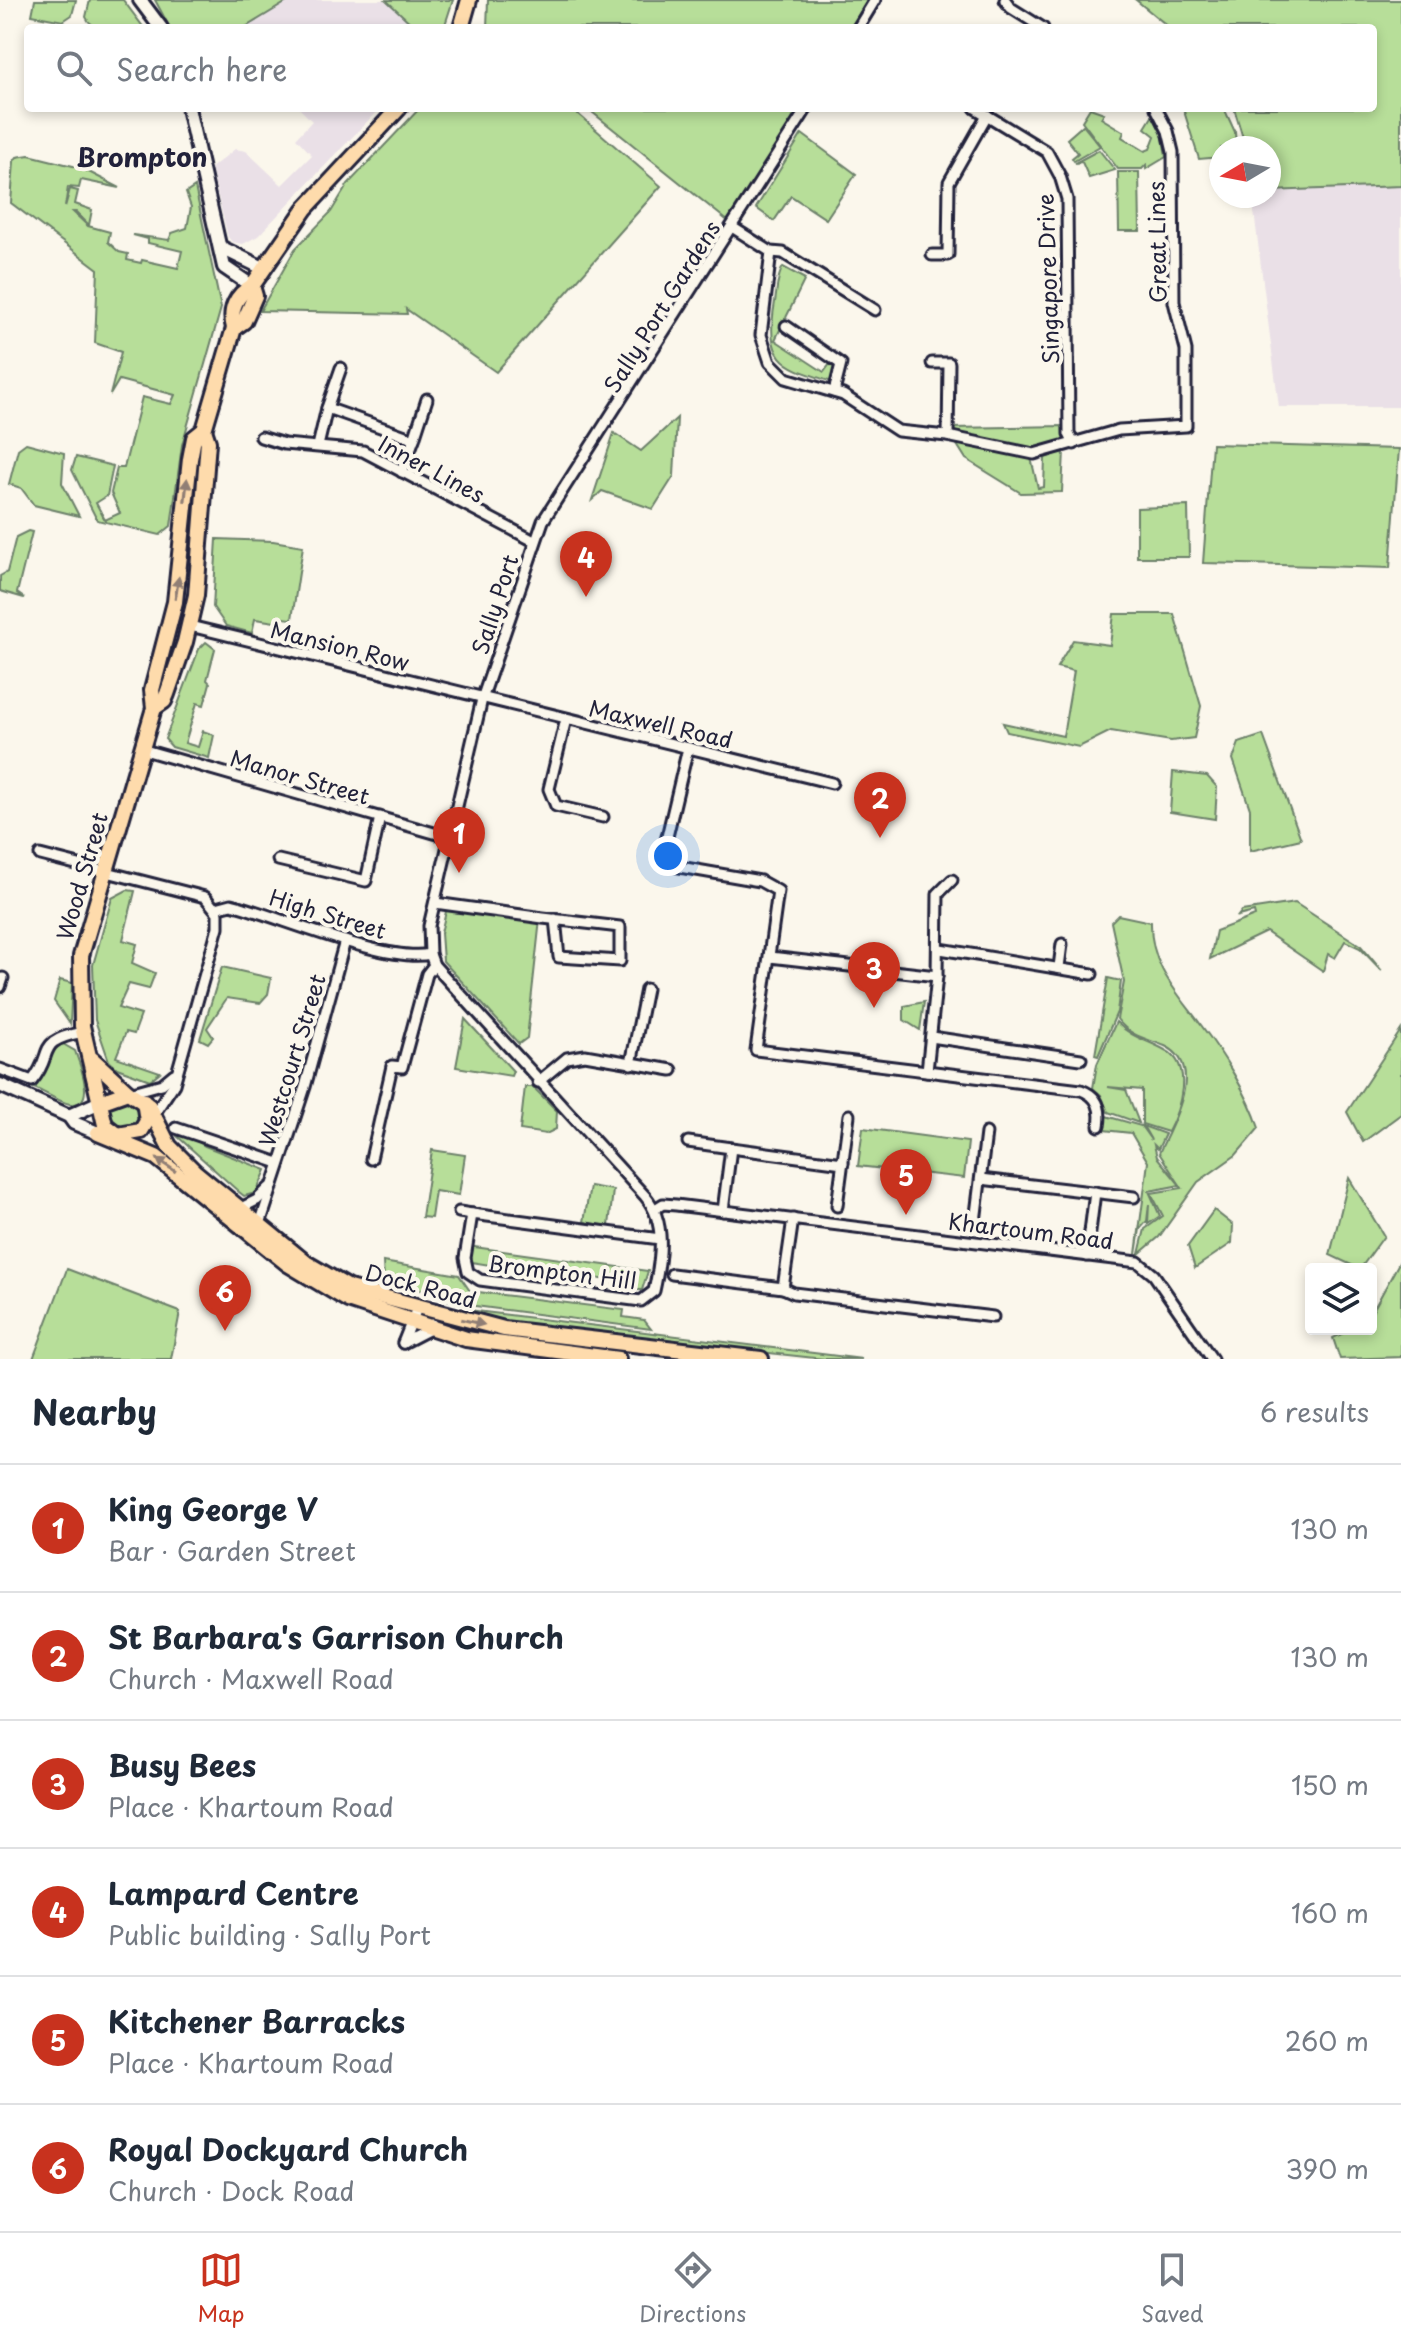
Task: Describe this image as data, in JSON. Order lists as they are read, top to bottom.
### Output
{
  "streets": {
    "main road": ["Wood Street", "Dock Road"],
    "street": [
      "Great Lines",
      "Singapore Drive",
      "Sally Port Gardens",
      "Inner Lines",
      "Sally Port",
      "Mansion Row",
      "Maxwell Road",
      "Manor Street",
      "High Street",
      "Westcourt Street",
      "Khartoum Road",
      "Brompton Hill"
    ]
  },
  "crossings": [
    ["Great Lines", "Singapore Drive"],
    ["Sally Port Gardens", "Sally Port"],
    ["Inner Lines", "Sally Port"],
    ["Sally Port", "Mansion Row"],
    ["Sally Port", "Maxwell Road"],
    ["Sally Port", "Manor Street"],
    ["Sally Port", "High Street"],
    ["Mansion Row", "Maxwell Road"],
    ["Mansion Row", "Wood Street"],
    ["Manor Street", "Wood Street"],
    ["Wood Street", "Dock Road"],
    ["High Street", "Westcourt Street"],
    ["Westcourt Street", "Dock Road"],
    ["Khartoum Road", "Brompton Hill"]
  ],
  "districts": ["Brompton"],
  "north": "left",
  "page": {
    "search": "Search here",
    "pins": [
      "4",
      "2",
      "1",
      "3",
      "5",
      "6"
    ],
    "heading": ["Nearby", "6 results"],
    "list": [
      {
        "mark": "1",
        "name": "King George V",
        "note": "Bar · Garden Street",
        "value": "130 m"
      },
      {
        "mark": "2",
        "name": "St Barbara's Garrison Church",
        "note": "Church · Maxwell Road",
        "value": "130 m"
      },
      {
        "mark": "3",
        "name": "Busy Bees",
        "note": "Place · Khartoum Road",
        "value": "150 m"
      },
      {
        "mark": "4",
        "name": "Lampard Centre",
        "note": "Public building · Sally Port",
        "value": "160 m"
      },
      {
        "mark": "5",
        "name": "Kitchener Barracks",
        "note": "Place · Khartoum Road",
        "value": "260 m"
      },
      {
        "mark": "6",
        "name": "Royal Dockyard Church",
        "note": "Church · Dock Road",
        "value": "390 m"
      }
    ],
    "nav": ["Map", "Directions", "Saved"]
  }
}
